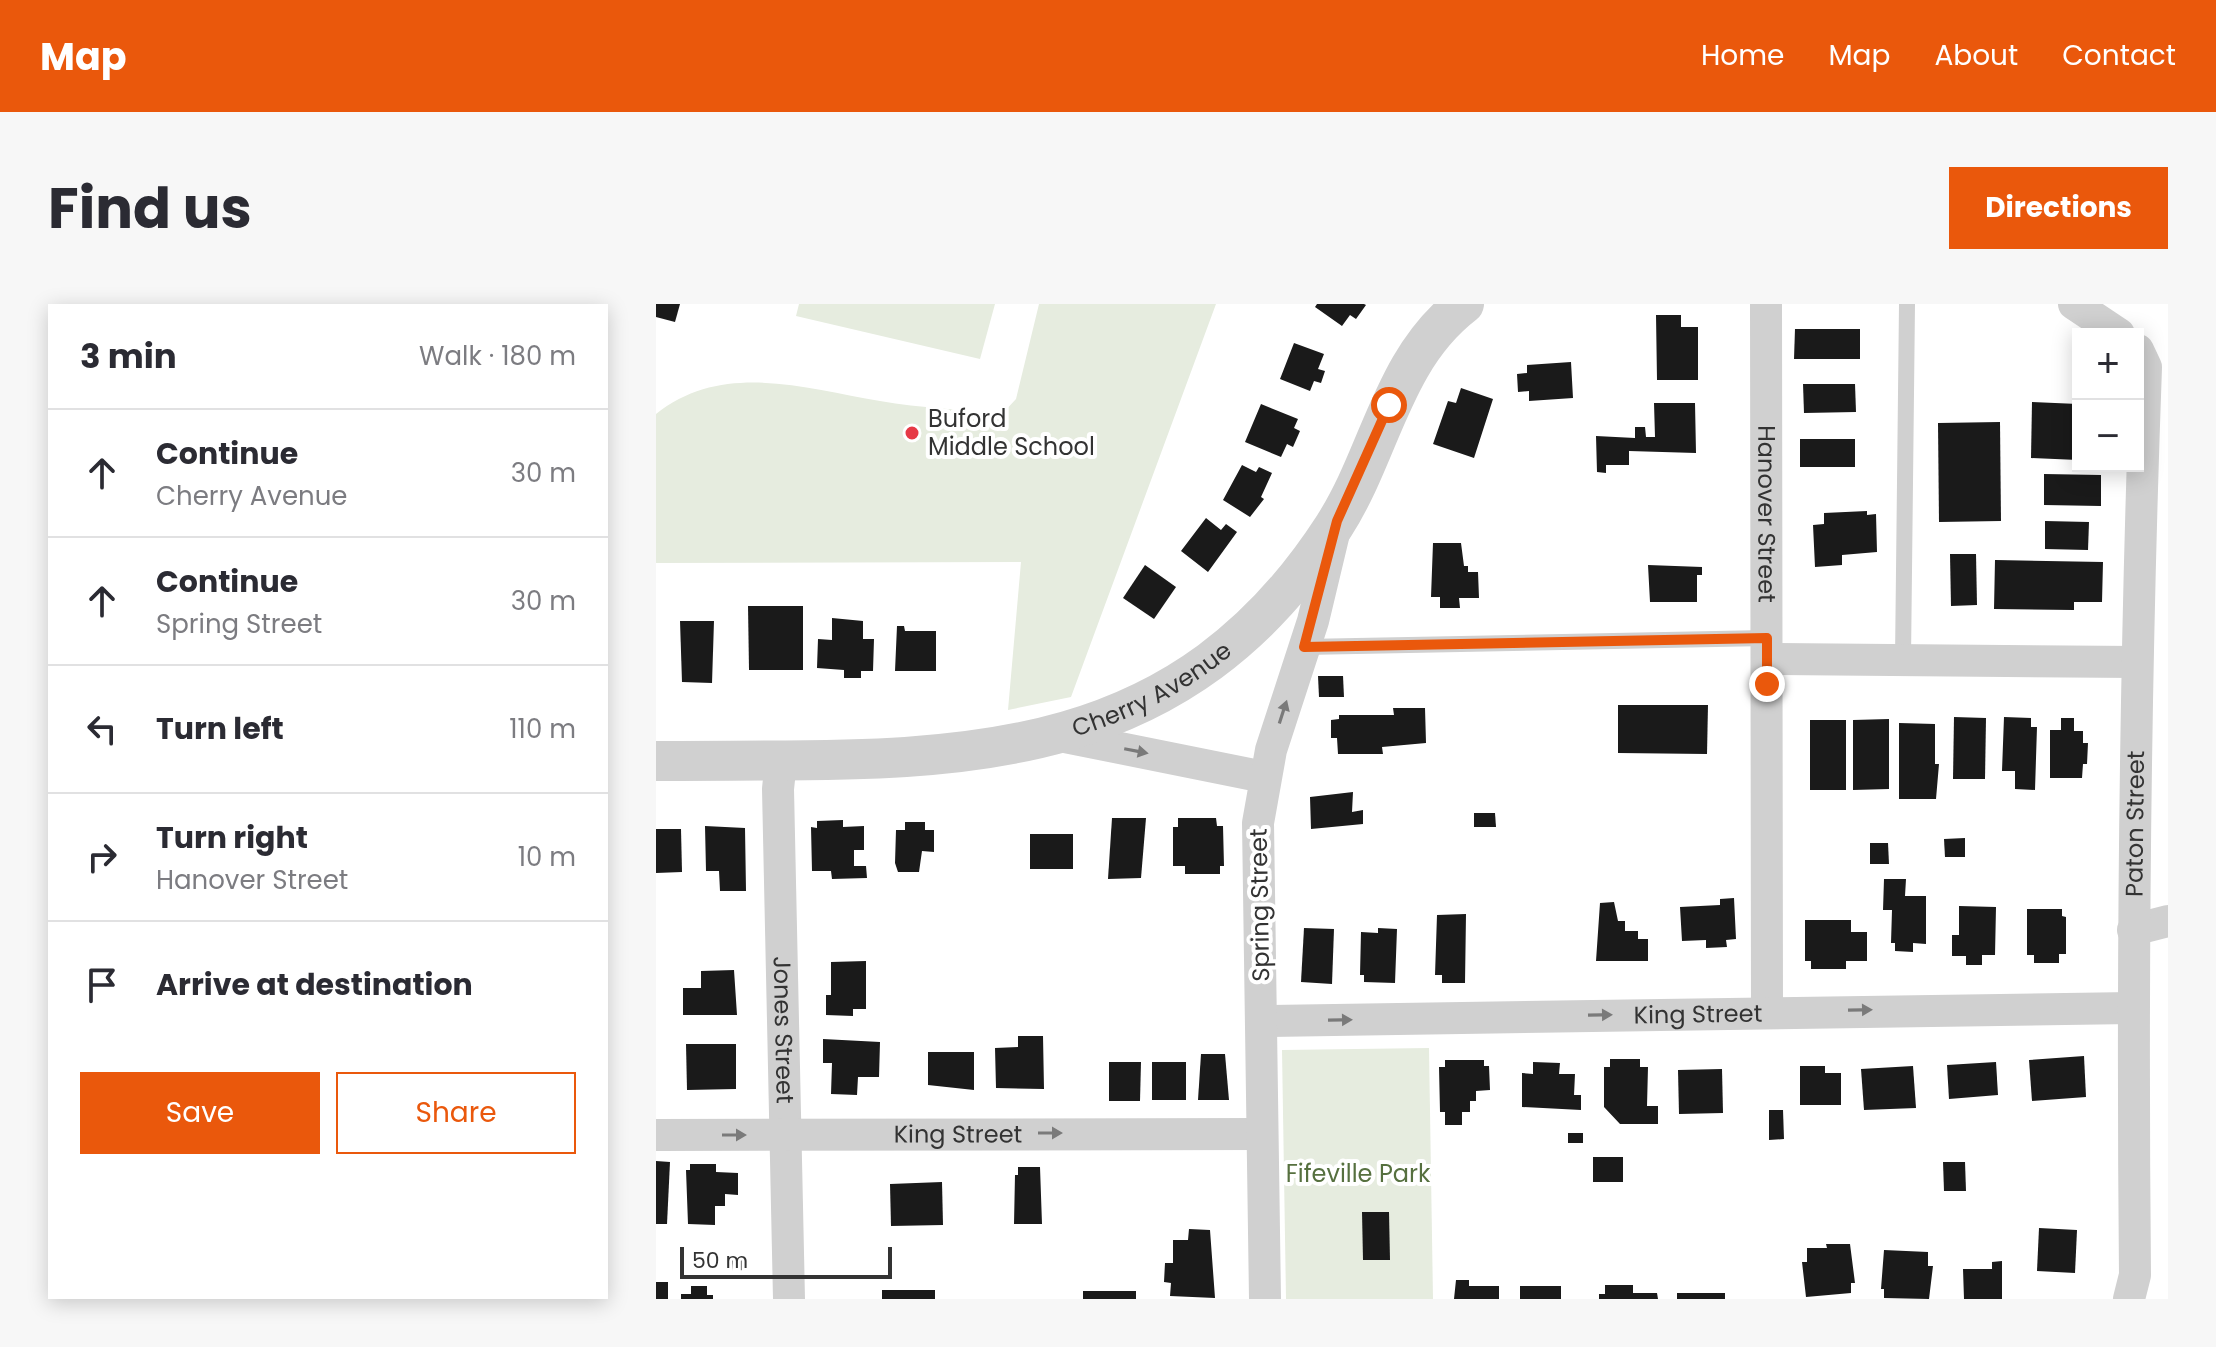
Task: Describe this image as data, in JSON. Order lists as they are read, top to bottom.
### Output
{
  "streets": {
    "street": [
      "Hanover Street",
      "Cherry Avenue",
      "Paton Street",
      "Spring Street",
      "King Street",
      "Jones Street"
    ]
  },
  "crossings": [
    ["Hanover Street", "King Street"],
    ["Cherry Avenue", "Spring Street"],
    ["Cherry Avenue", "Jones Street"],
    ["Paton Street", "King Street"],
    ["Spring Street", "King Street"],
    ["King Street", "Jones Street"]
  ],
  "one_way": ["King Street"],
  "parks": ["Fifeville Park"],
  "places": ["Buford Middle School"],
  "scale_bar": "50 m",
  "page": {
    "header": "Map",
    "nav": [
      "Home",
      "Map",
      "About",
      "Contact"
    ],
    "title": "Find us",
    "buttons": [
      "Directions",
      ["Save", "Share"]
    ],
    "heading": ["3 min", "Walk · 180 m"],
    "map_buttons": ["+", "−"],
    "list": [
      ["Continue", "Cherry Avenue", "30 m"],
      ["Continue", "Spring Street", "30 m"],
      ["Turn left", "110 m"],
      ["Turn right", "Hanover Street", "10 m"],
      "Arrive at destination"
    ],
    "scale": "50 m"
  }
}
